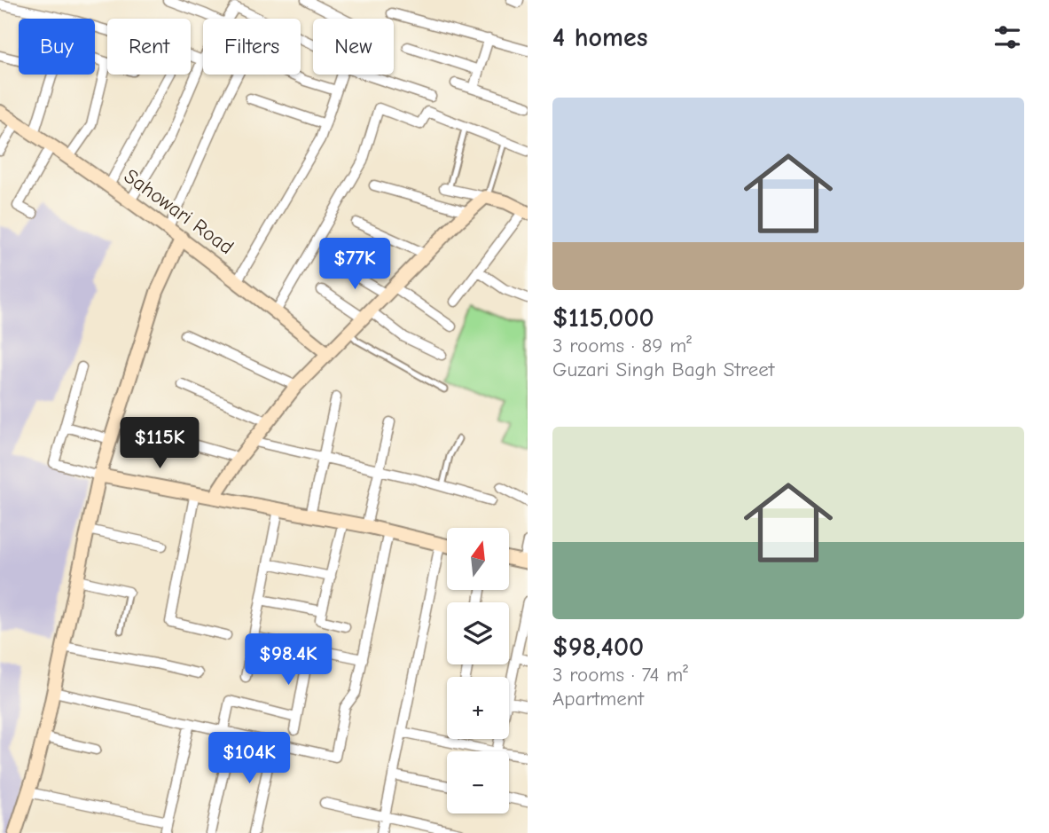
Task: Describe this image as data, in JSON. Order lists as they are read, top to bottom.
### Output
{
  "streets": {
    "street": ["Sahowari Road"]
  },
  "north": "top",
  "page": {
    "heading": "4 homes",
    "chip": [
      "Buy",
      "Rent",
      "Filters",
      "New"
    ],
    "list": [
      {
        "name": "$115,000",
        "note": "3 rooms · 89 m² · Guzari Singh Bagh Street"
      },
      {
        "name": "$98,400",
        "note": "3 rooms · 74 m² · Apartment"
      }
    ],
    "price": [
      "$77K",
      "$115K",
      "$98.4K",
      "$104K"
    ],
    "map_buttons": ["+", "−"]
  }
}
